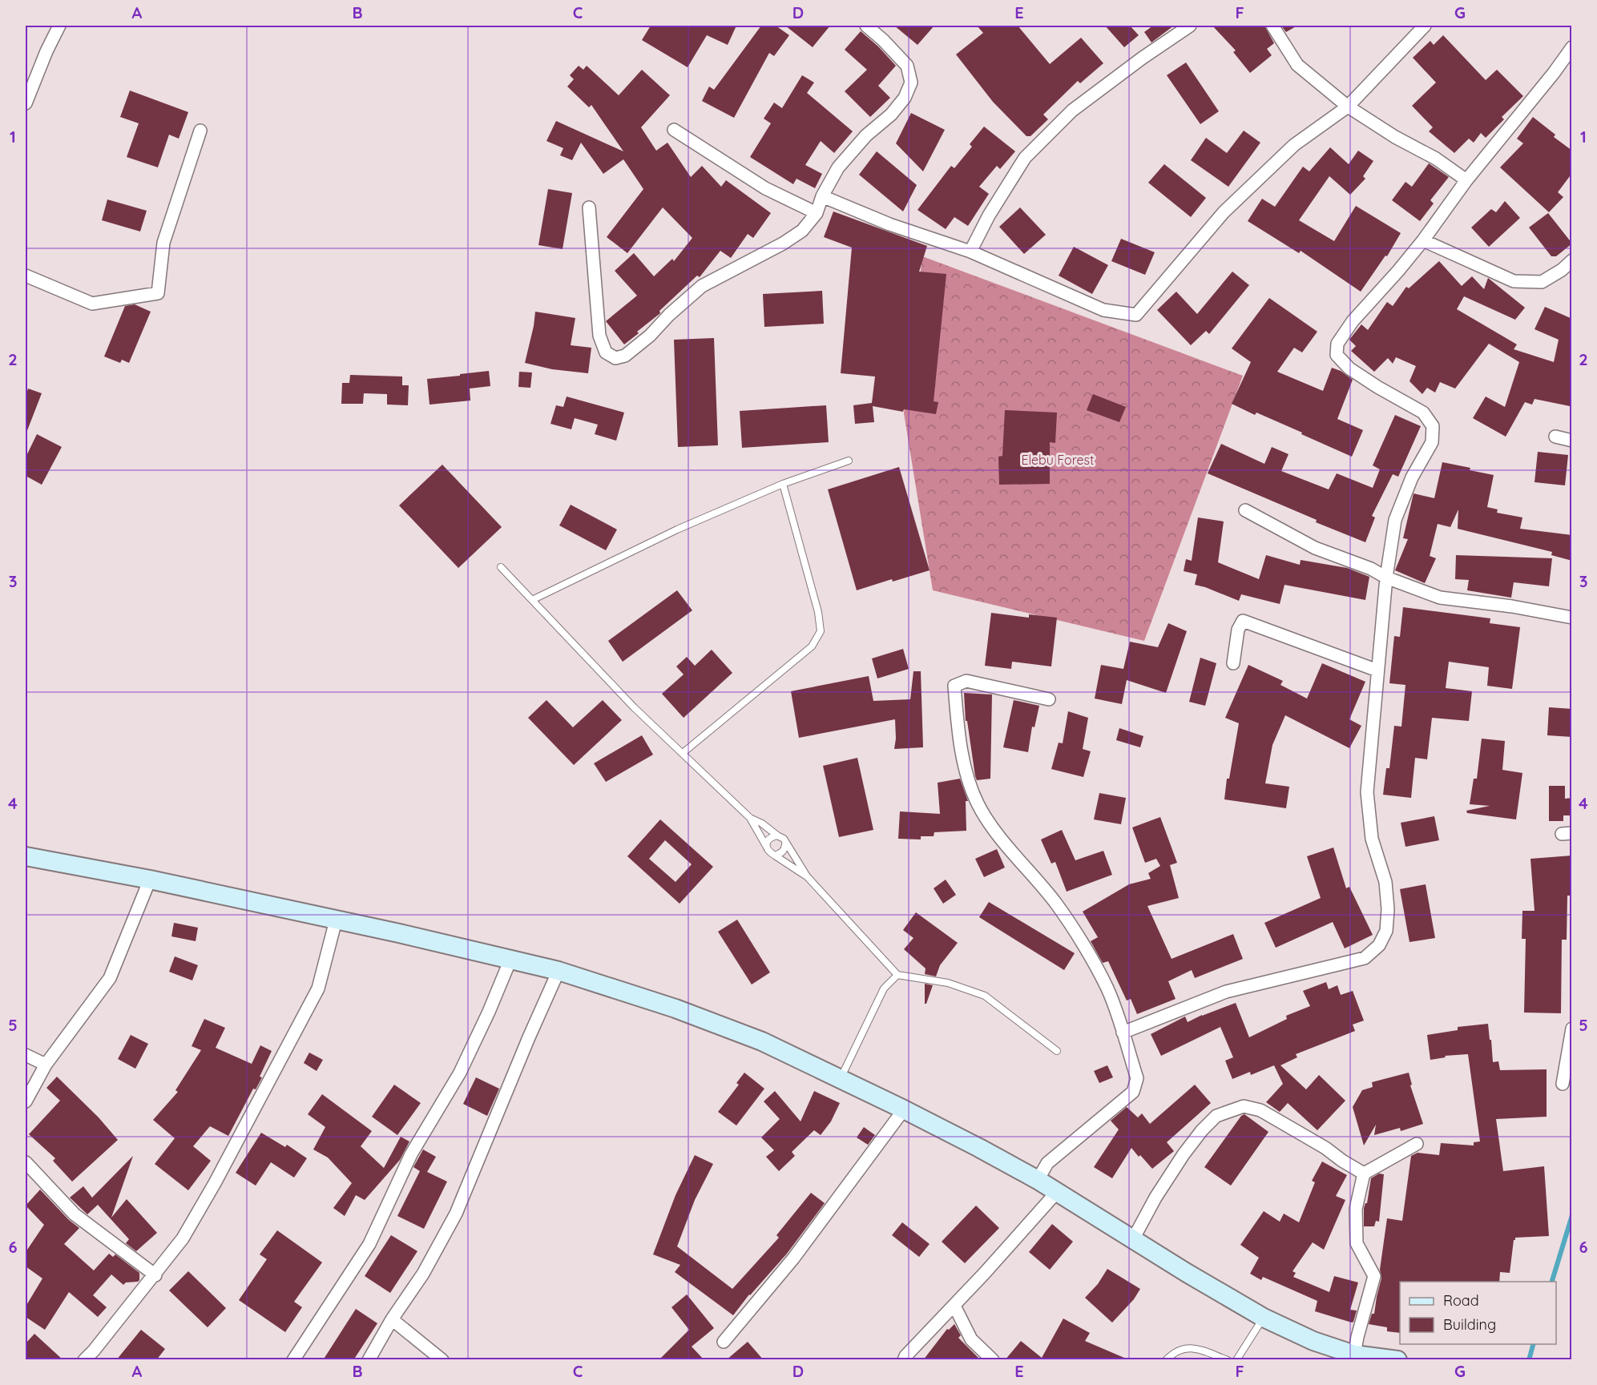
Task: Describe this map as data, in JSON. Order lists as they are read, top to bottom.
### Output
{
  "parks": ["Elebu Forest"],
  "legend": ["Road", "Building"],
  "grid": {
    "columns": [
      "A",
      "B",
      "C",
      "D",
      "E",
      "F",
      "G"
    ],
    "rows": [
      "1",
      "2",
      "3",
      "4",
      "5",
      "6"
    ]
  }
}
